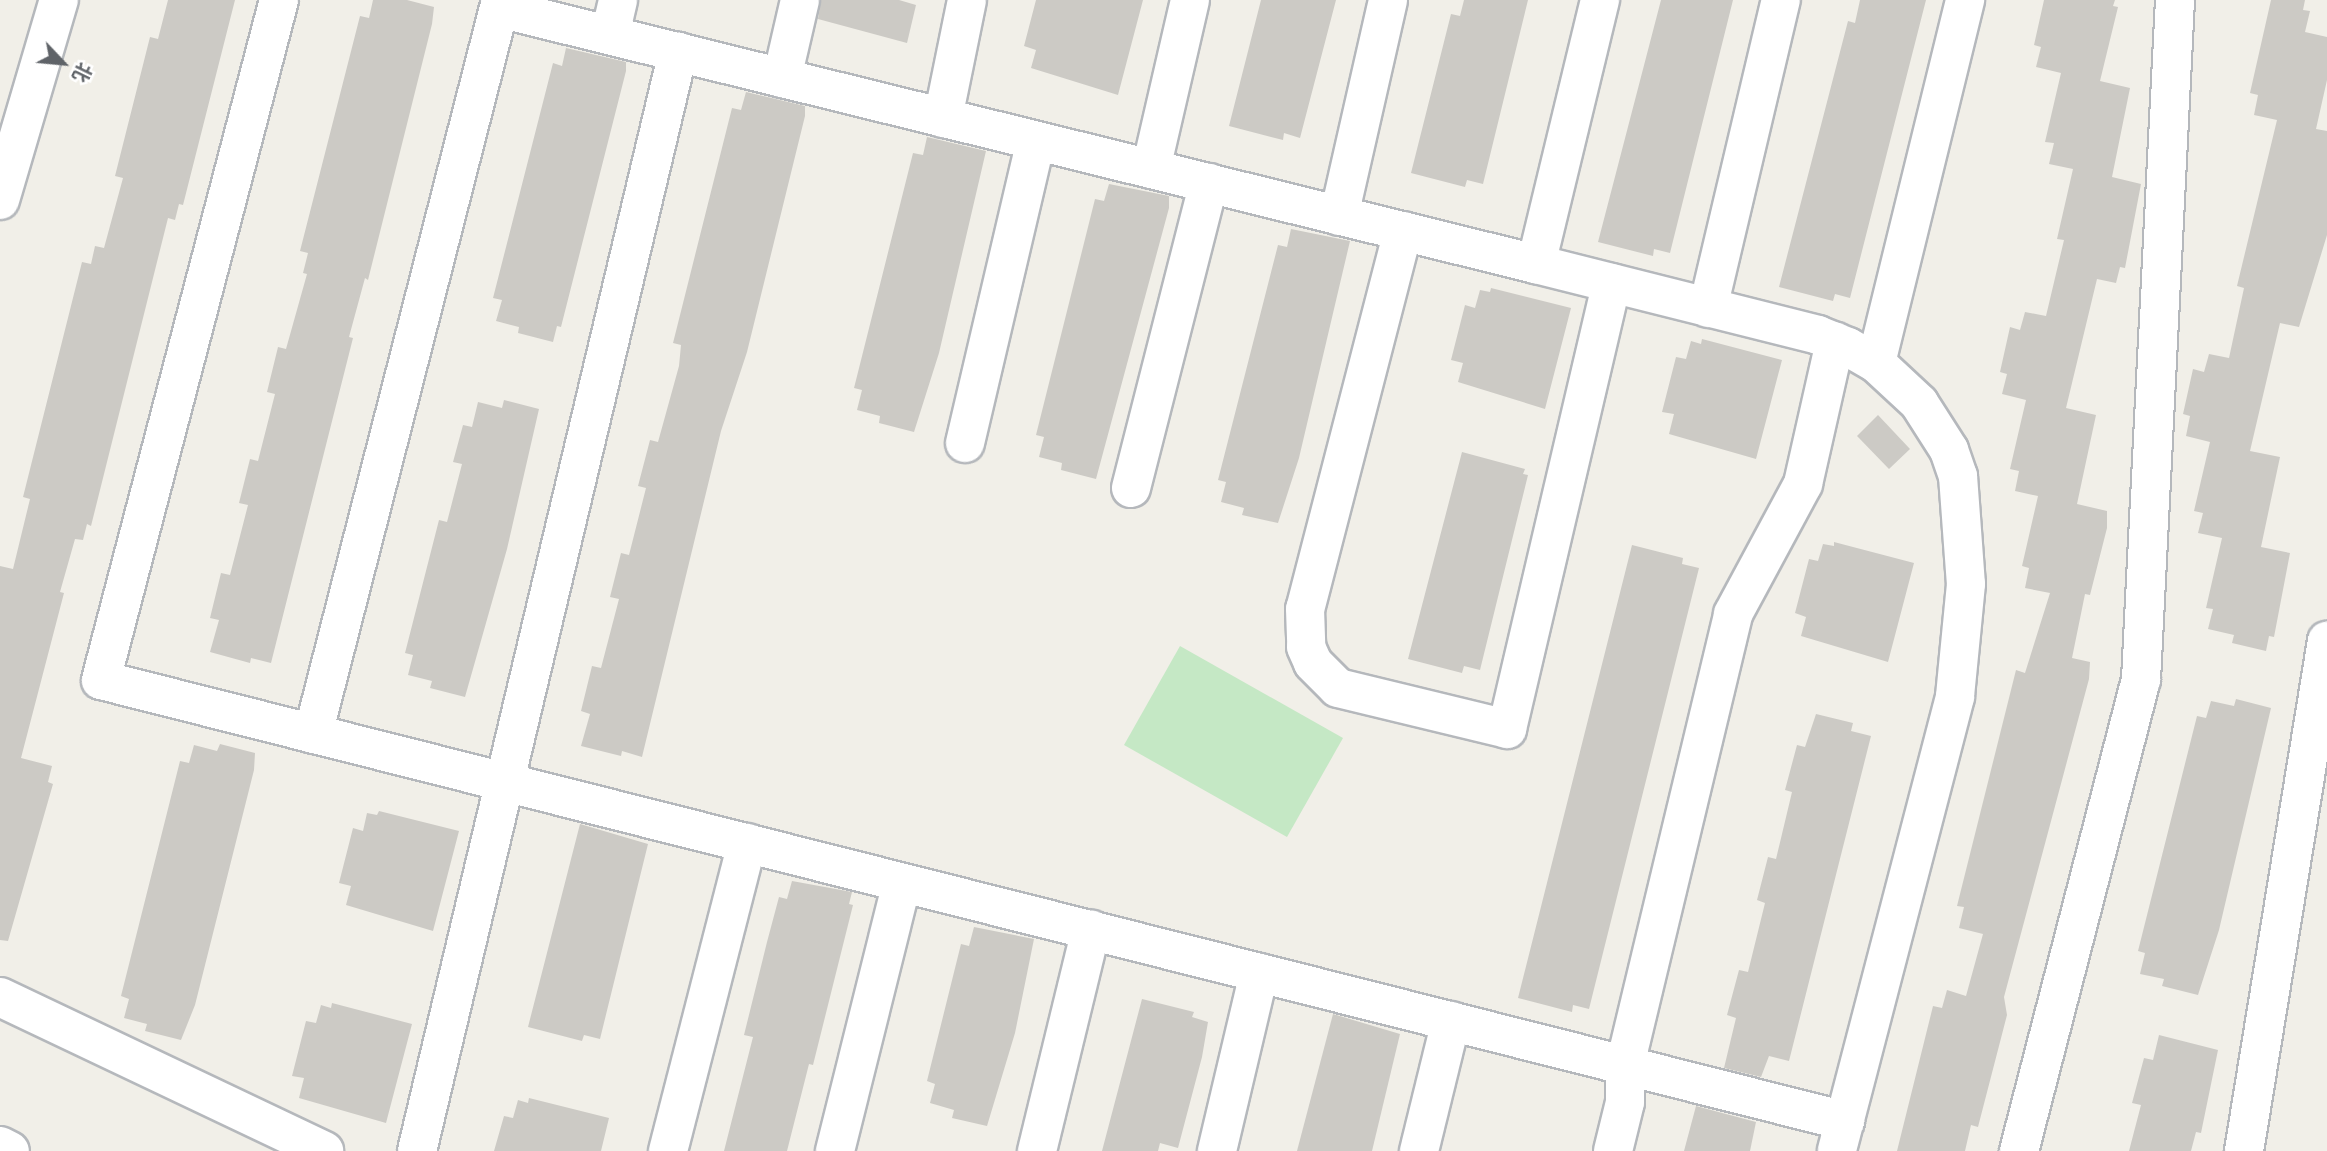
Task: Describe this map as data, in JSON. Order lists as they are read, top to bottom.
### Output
{
  "north": "bottom right"
}
